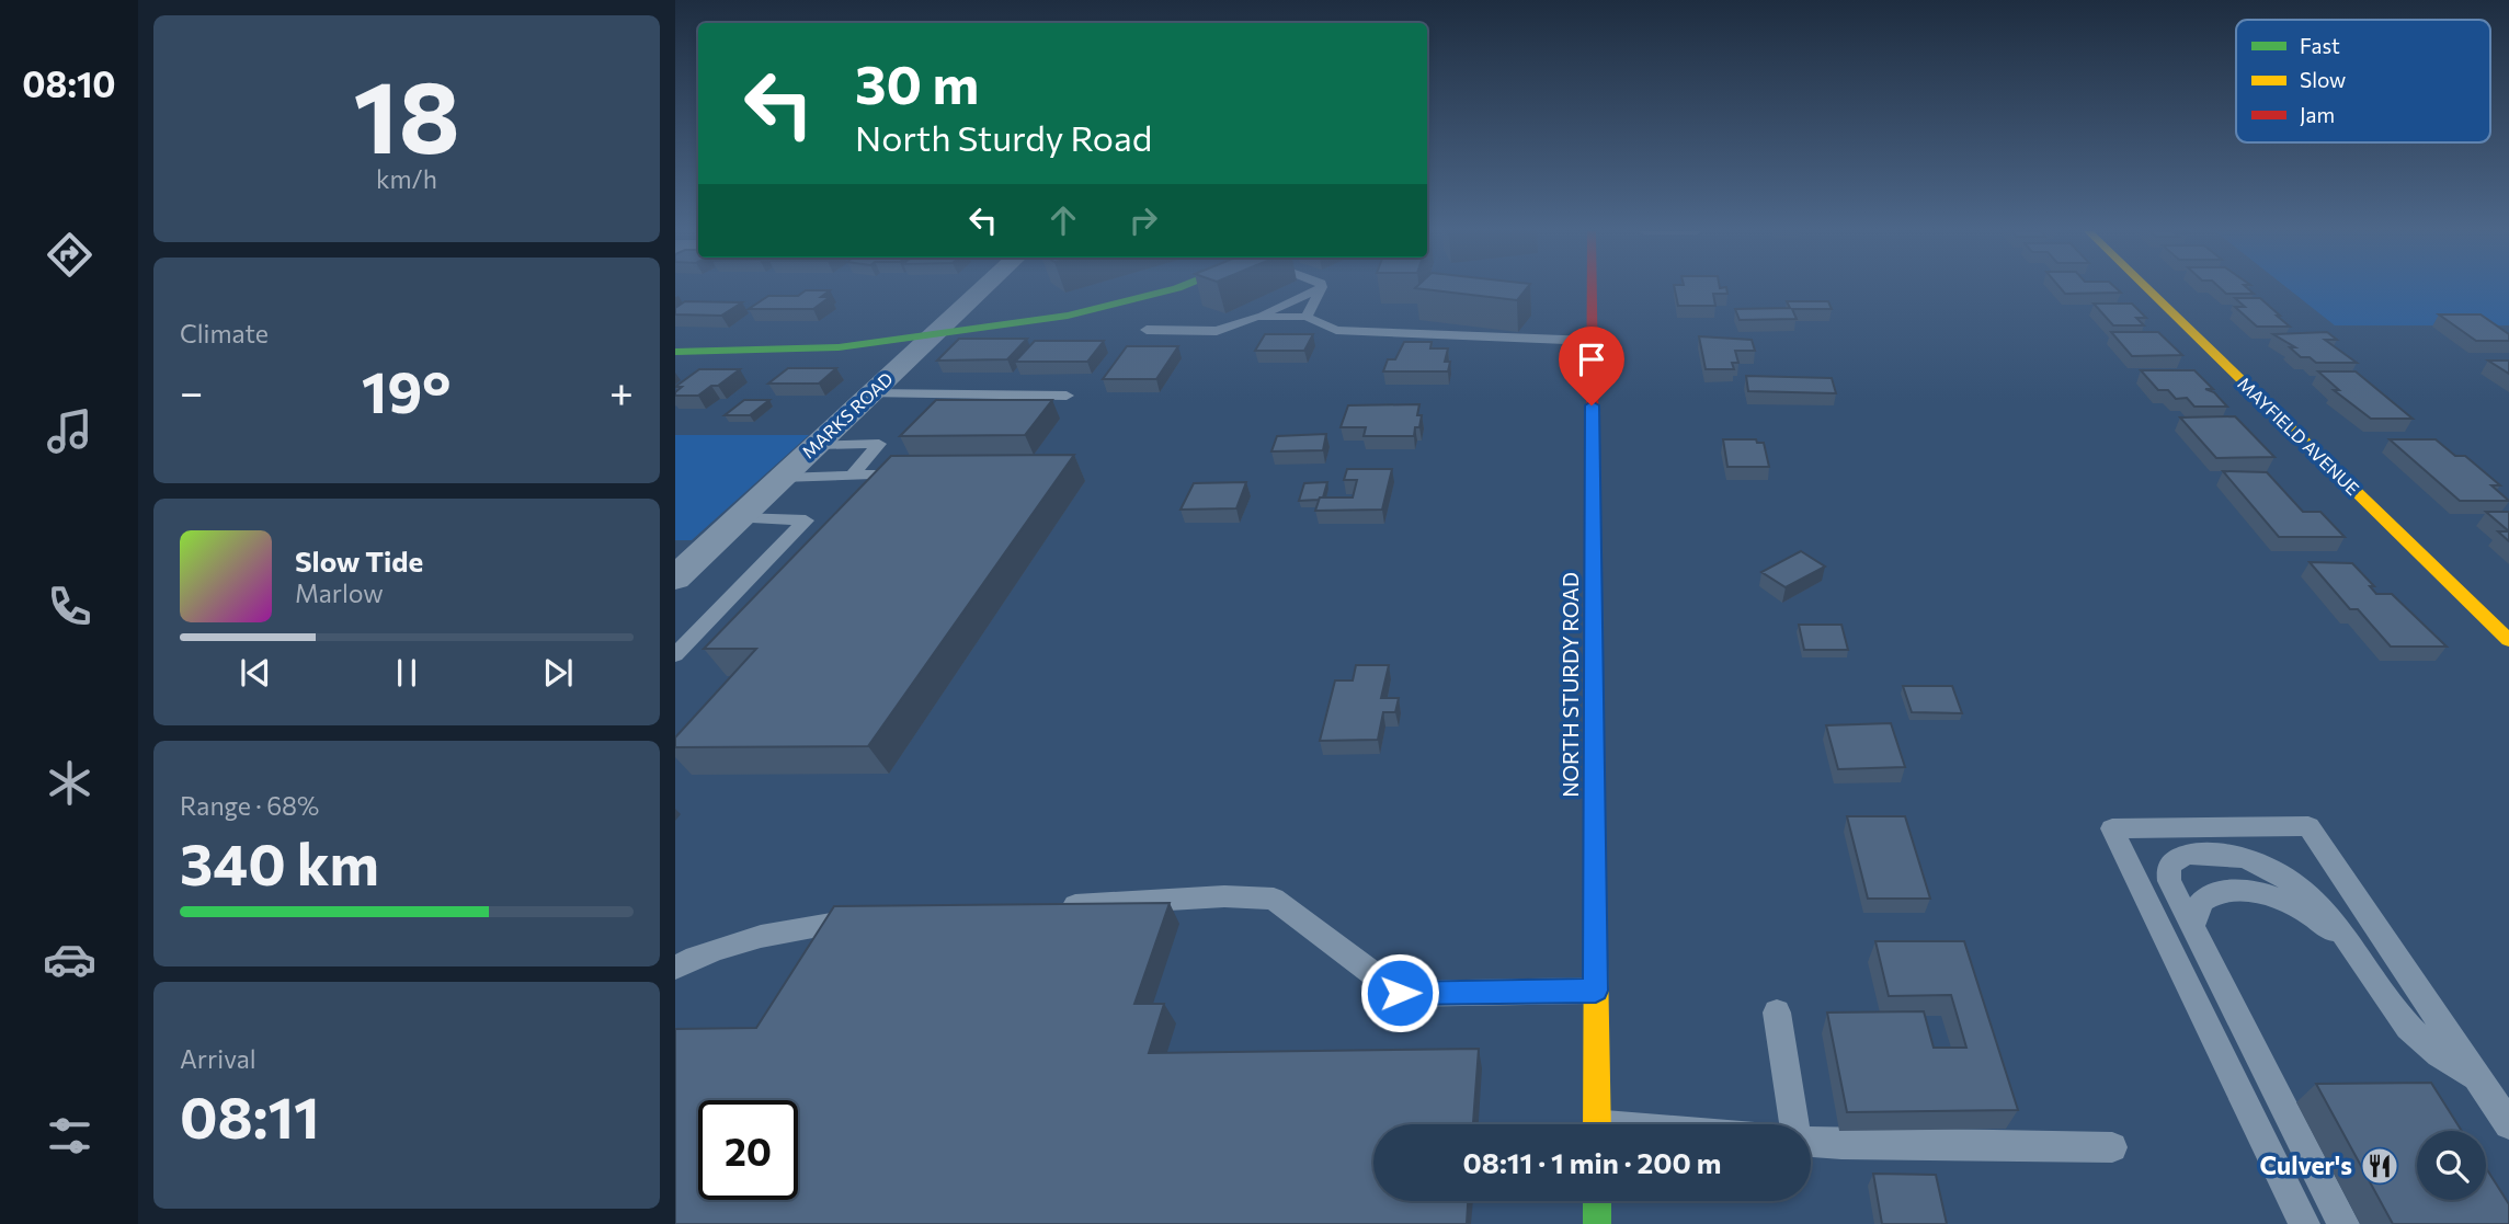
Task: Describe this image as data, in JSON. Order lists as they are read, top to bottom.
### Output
{
  "streets": {
    "street": ["MARKS ROAD", "MAYFIELD AVENUE", "NORTH STURDY ROAD"]
  },
  "places": {
    "restaurant": ["Culver's"]
  },
  "legend": ["Fast", "Slow", "Jam"],
  "page": {
    "tabs": "08:10",
    "tile": [
      ["18", "km/h"],
      "Climate",
      ["Range · 68%", "340 km"],
      ["Arrival", "08:11"]
    ],
    "turn": ["30 m", "North Sturdy Road"],
    "heat": ["−", "19°", "+"],
    "song": ["Slow Tide", "Marlow"],
    "limit": "20",
    "trip": "08:11 · 1 min · 200 m"
  }
}
